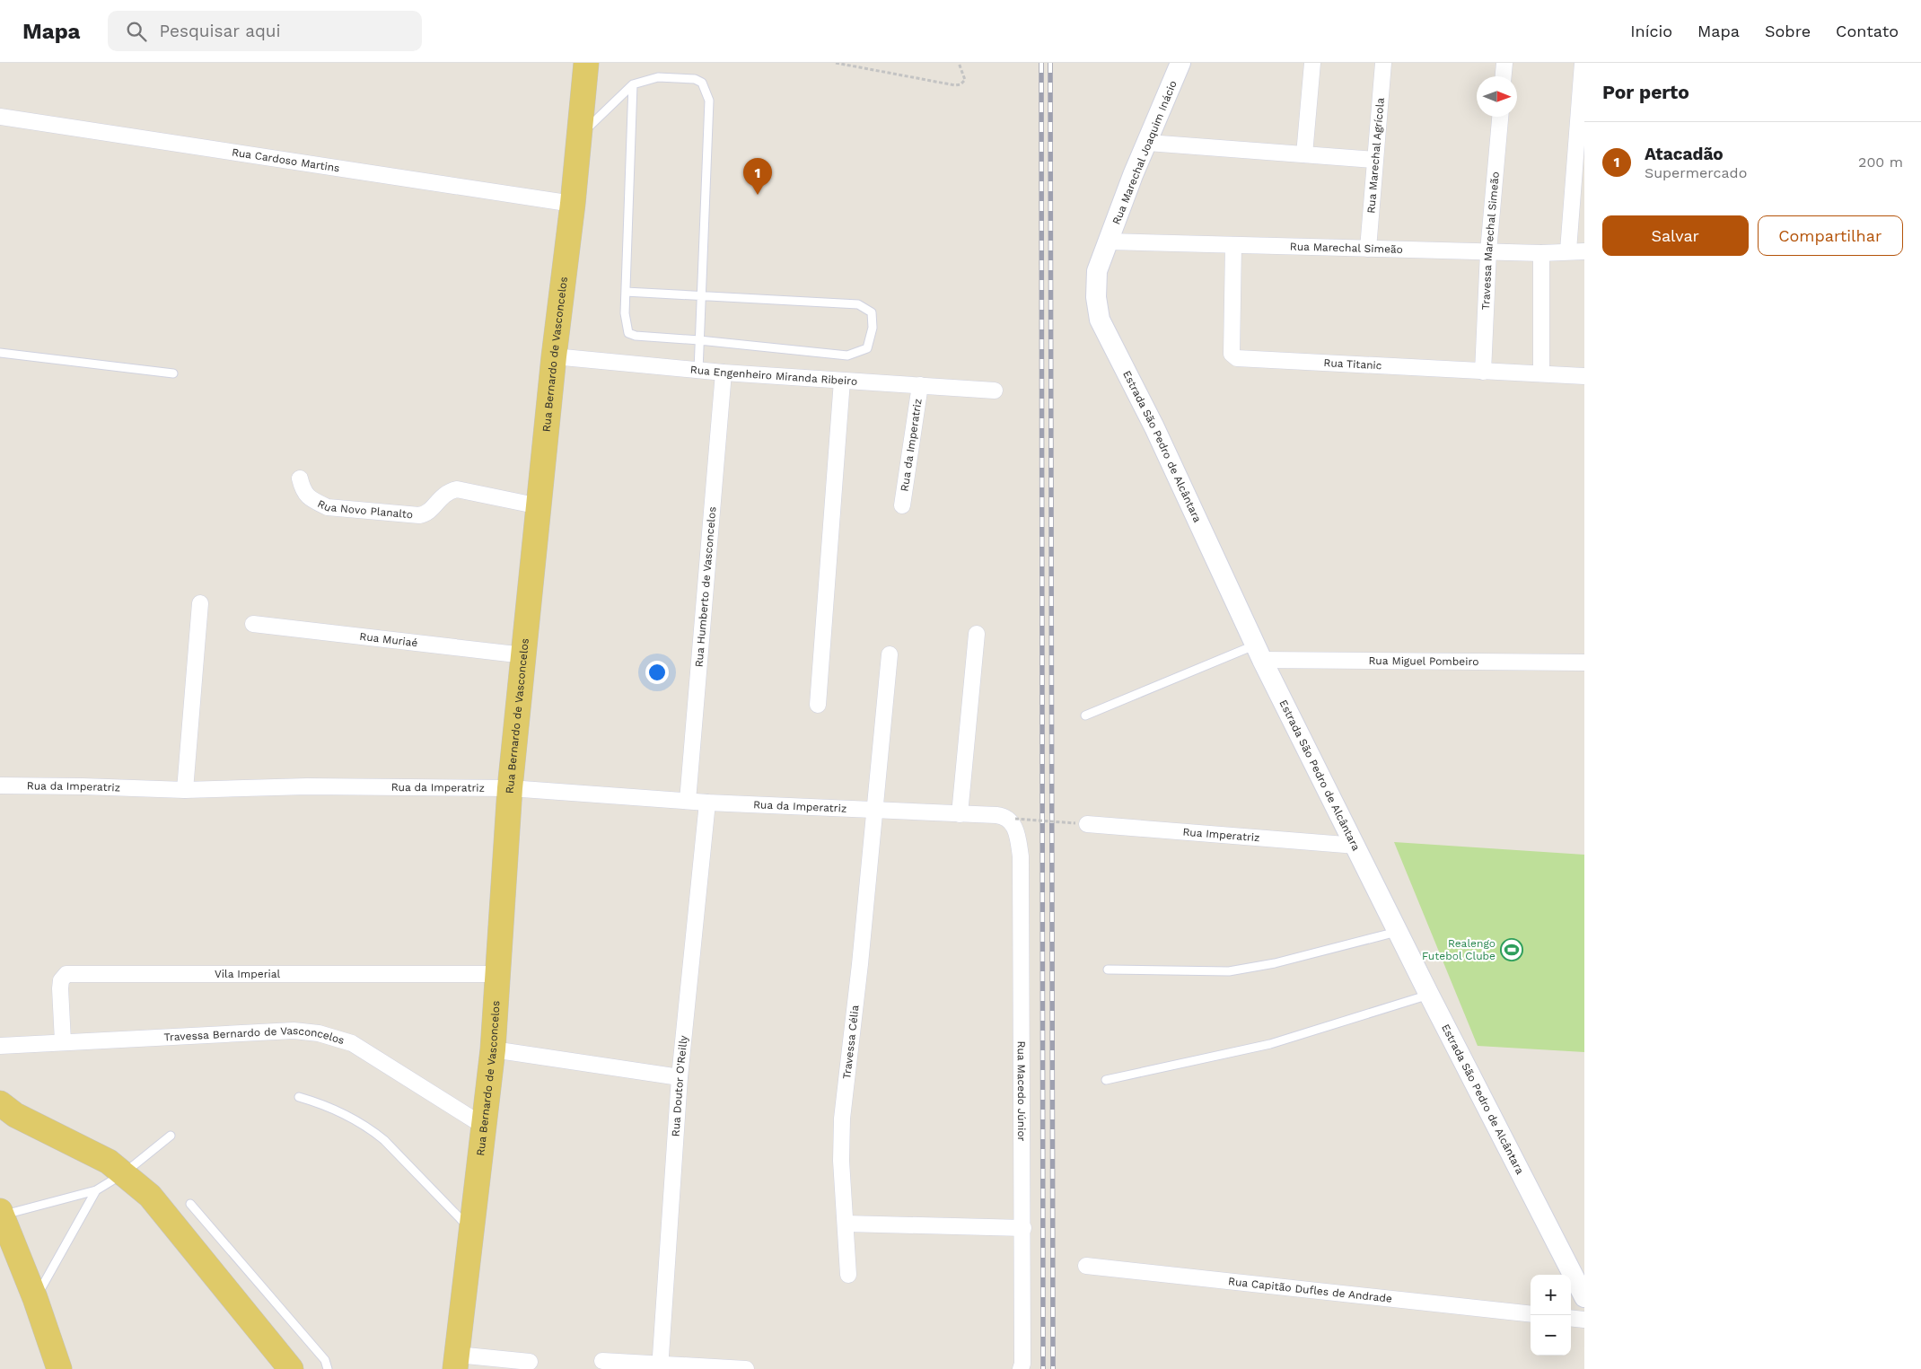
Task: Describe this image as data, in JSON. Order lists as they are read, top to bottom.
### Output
{
  "streets": {
    "main road": ["Rua Bernardo de Vasconcelos"],
    "street": [
      "Rua Marechal Joaquim Inácio",
      "Rua Marechal Agrícola",
      "Rua Cardoso Martins",
      "Travessa Marechal Simeão",
      "Rua Marechal Simeão",
      "Rua Titanic",
      "Rua Engenheiro Miranda Ribeiro",
      "Rua da Imperatriz",
      "Estrada São Pedro de Alcântara",
      "Rua Novo Planalto",
      "Rua Humberto de Vasconcelos",
      "Rua Muriaé",
      "Rua Miguel Pombeiro",
      "Rua Imperatriz",
      "Vila Imperial",
      "Travessa Bernardo de Vasconcelos",
      "Travessa Célia",
      "Rua Doutor O'Reilly",
      "Rua Macedo Júnior",
      "Rua Capitão Dufles de Andrade"
    ]
  },
  "crossings": [
    ["Rua Marechal Joaquim Inácio", "Rua Marechal Simeão"],
    ["Rua Marechal Joaquim Inácio", "Estrada São Pedro de Alcântara"],
    ["Rua Marechal Agrícola", "Rua Marechal Simeão"],
    ["Rua Cardoso Martins", "Rua Bernardo de Vasconcelos"],
    ["Travessa Marechal Simeão", "Rua Marechal Simeão"],
    ["Travessa Marechal Simeão", "Rua Titanic"],
    ["Rua Marechal Simeão", "Rua Titanic"],
    ["Rua Marechal Simeão", "Estrada São Pedro de Alcântara"],
    ["Rua Bernardo de Vasconcelos", "Rua Engenheiro Miranda Ribeiro"],
    ["Rua Bernardo de Vasconcelos", "Rua da Imperatriz"],
    ["Rua Bernardo de Vasconcelos", "Rua Novo Planalto"],
    ["Rua Bernardo de Vasconcelos", "Rua Muriaé"],
    ["Rua Bernardo de Vasconcelos", "Vila Imperial"],
    ["Rua Bernardo de Vasconcelos", "Travessa Bernardo de Vasconcelos"],
    ["Rua Engenheiro Miranda Ribeiro", "Rua da Imperatriz"],
    ["Rua Engenheiro Miranda Ribeiro", "Rua Humberto de Vasconcelos"],
    ["Rua da Imperatriz", "Rua Humberto de Vasconcelos"],
    ["Rua da Imperatriz", "Travessa Célia"],
    ["Rua da Imperatriz", "Rua Doutor O'Reilly"],
    ["Rua da Imperatriz", "Rua Macedo Júnior"],
    ["Estrada São Pedro de Alcântara", "Rua Miguel Pombeiro"],
    ["Estrada São Pedro de Alcântara", "Rua Imperatriz"],
    ["Vila Imperial", "Travessa Bernardo de Vasconcelos"]
  ],
  "places": {
    "sports": ["Realengo Futebol Clube"]
  },
  "north": "right",
  "page": {
    "header": "Mapa",
    "search": "Pesquisar aqui",
    "nav": [
      "Início",
      "Mapa",
      "Sobre",
      "Contato"
    ],
    "heading": "Por perto",
    "list": [
      {
        "mark": "1",
        "name": "Atacadão",
        "note": "Supermercado",
        "value": "200 m"
      }
    ],
    "pins": "1",
    "buttons": ["Salvar", "Compartilhar"],
    "map_buttons": ["+", "−"]
  }
}
